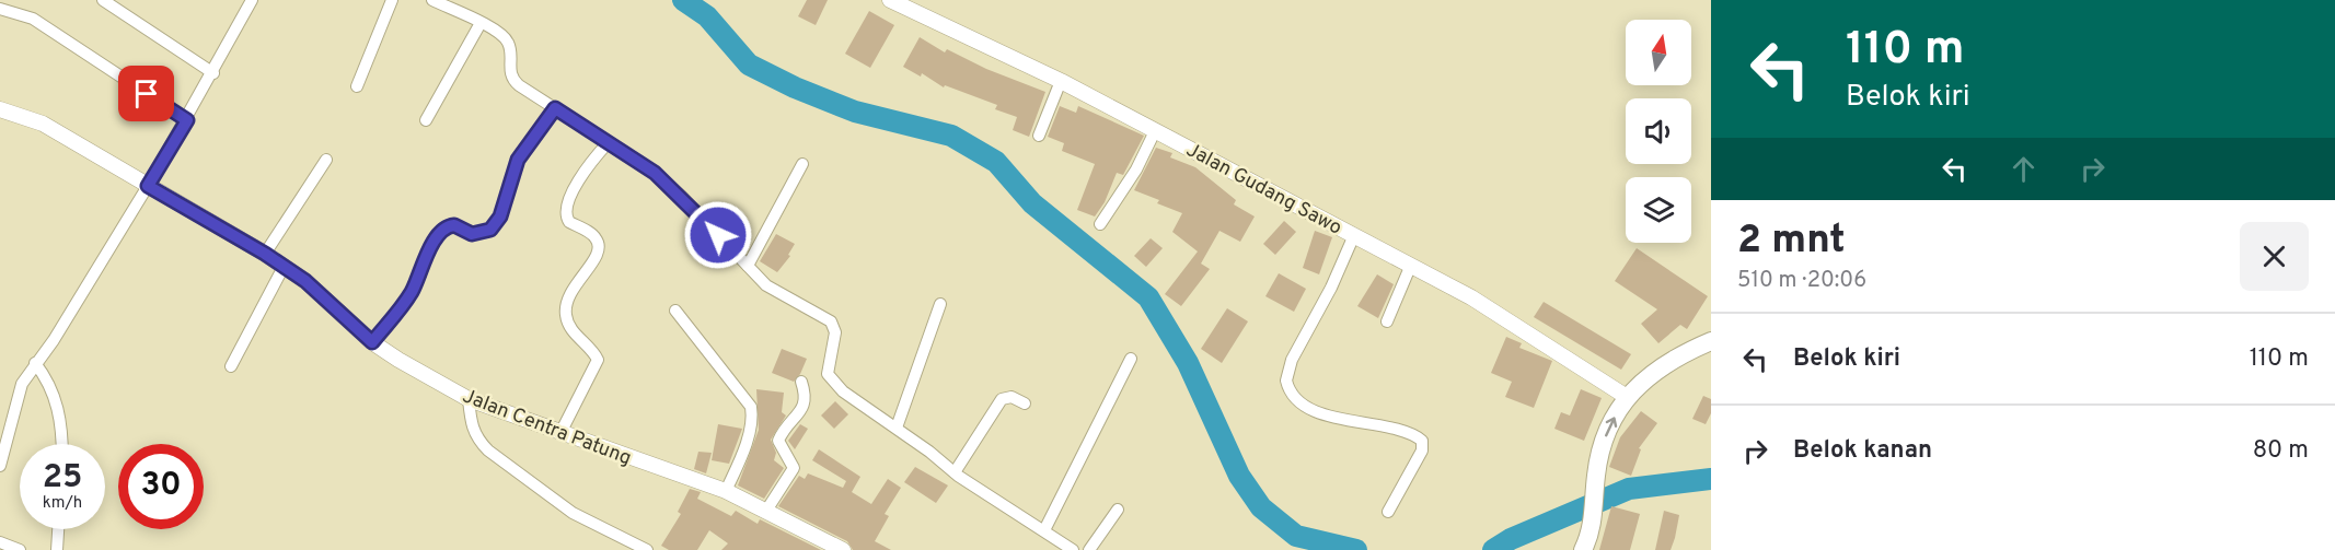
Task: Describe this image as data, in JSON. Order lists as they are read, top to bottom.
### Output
{
  "streets": {
    "street": ["Jalan Gudang Sawo", "Jalan Centra Patung"]
  },
  "north": "top",
  "page": {
    "turn": ["110 m", "Belok kiri"],
    "heading": ["2 mnt", "510 m · 20:06"],
    "list": [
      {
        "name": "Belok kiri",
        "value": "110 m"
      },
      {
        "name": "Belok kanan",
        "value": "80 m"
      }
    ],
    "speed": "25 km/h",
    "limit": "30"
  }
}
